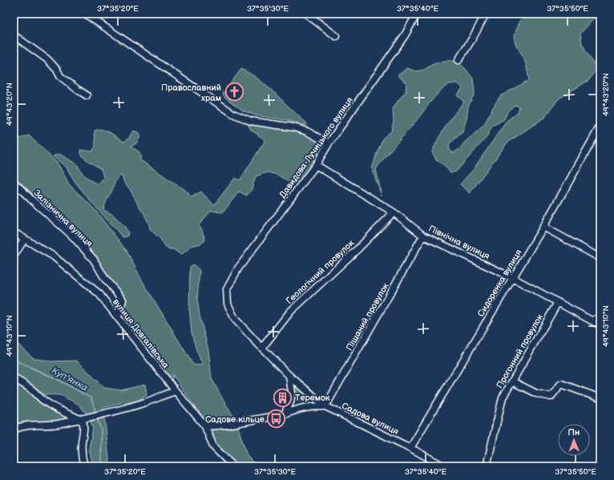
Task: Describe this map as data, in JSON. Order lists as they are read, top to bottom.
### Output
{
  "streets": {
    "street": [
      "Давидова-Лучицького вулиця",
      "Залізнична вулиця",
      "Північна вулиця",
      "Геологічний провулок",
      "Сидоренка вулиця",
      "Піщаний провулок",
      "вулиця Довгалівська",
      "Прогонний провулок",
      "Садова вулиця"
    ]
  },
  "crossings": [
    ["Давидова-Лучицького вулиця", "Північна вулиця"],
    ["Давидова-Лучицького вулиця", "Садова вулиця"],
    ["Залізнична вулиця", "вулиця Довгалівська"],
    ["Північна вулиця", "Геологічний провулок"],
    ["Північна вулиця", "Сидоренка вулиця"],
    ["Північна вулиця", "Піщаний провулок"],
    ["Північна вулиця", "Прогонний провулок"],
    ["Геологічний провулок", "Садова вулиця"],
    ["Сидоренка вулиця", "Садова вулиця"],
    ["Піщаний провулок", "Садова вулиця"]
  ],
  "water": ["Куп'янка"],
  "places": {
    "church": ["Православний храм"],
    "building": ["Теремок"],
    "bus stop": ["Садове кільце"]
  },
  "north": "top",
  "coordinates": [
    "37°35'20\"E",
    "37°35'30\"E",
    "37°35'40\"E",
    "37°35'50\"E",
    "49°43'20\"N",
    "49°43'10\"N"
  ]
}
